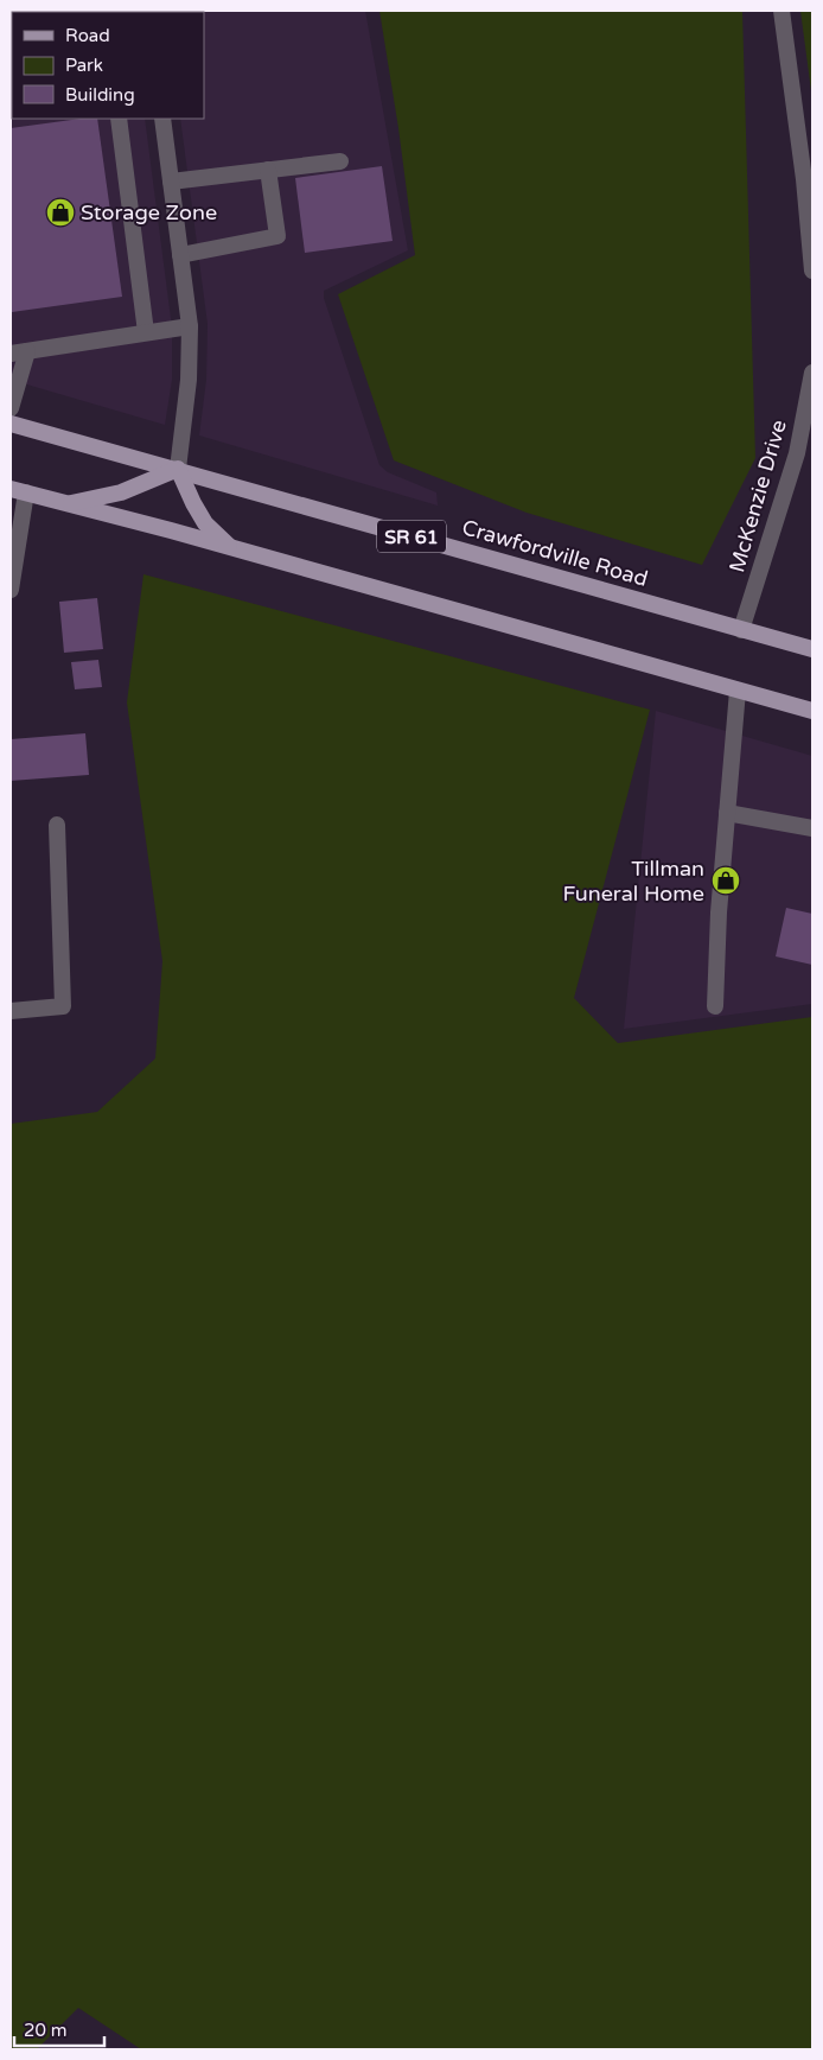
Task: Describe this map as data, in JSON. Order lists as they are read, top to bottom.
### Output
{
  "streets": {
    "main road": ["SR 61", "Crawfordville Road"],
    "street": ["McKenzie Drive"]
  },
  "crossings": [
    ["McKenzie Drive", "Crawfordville Road"]
  ],
  "places": {
    "shop": ["Storage Zone", "Tillman Funeral Home"]
  },
  "legend": ["Road", "Park", "Building"],
  "scale_bar": "20 m"
}
